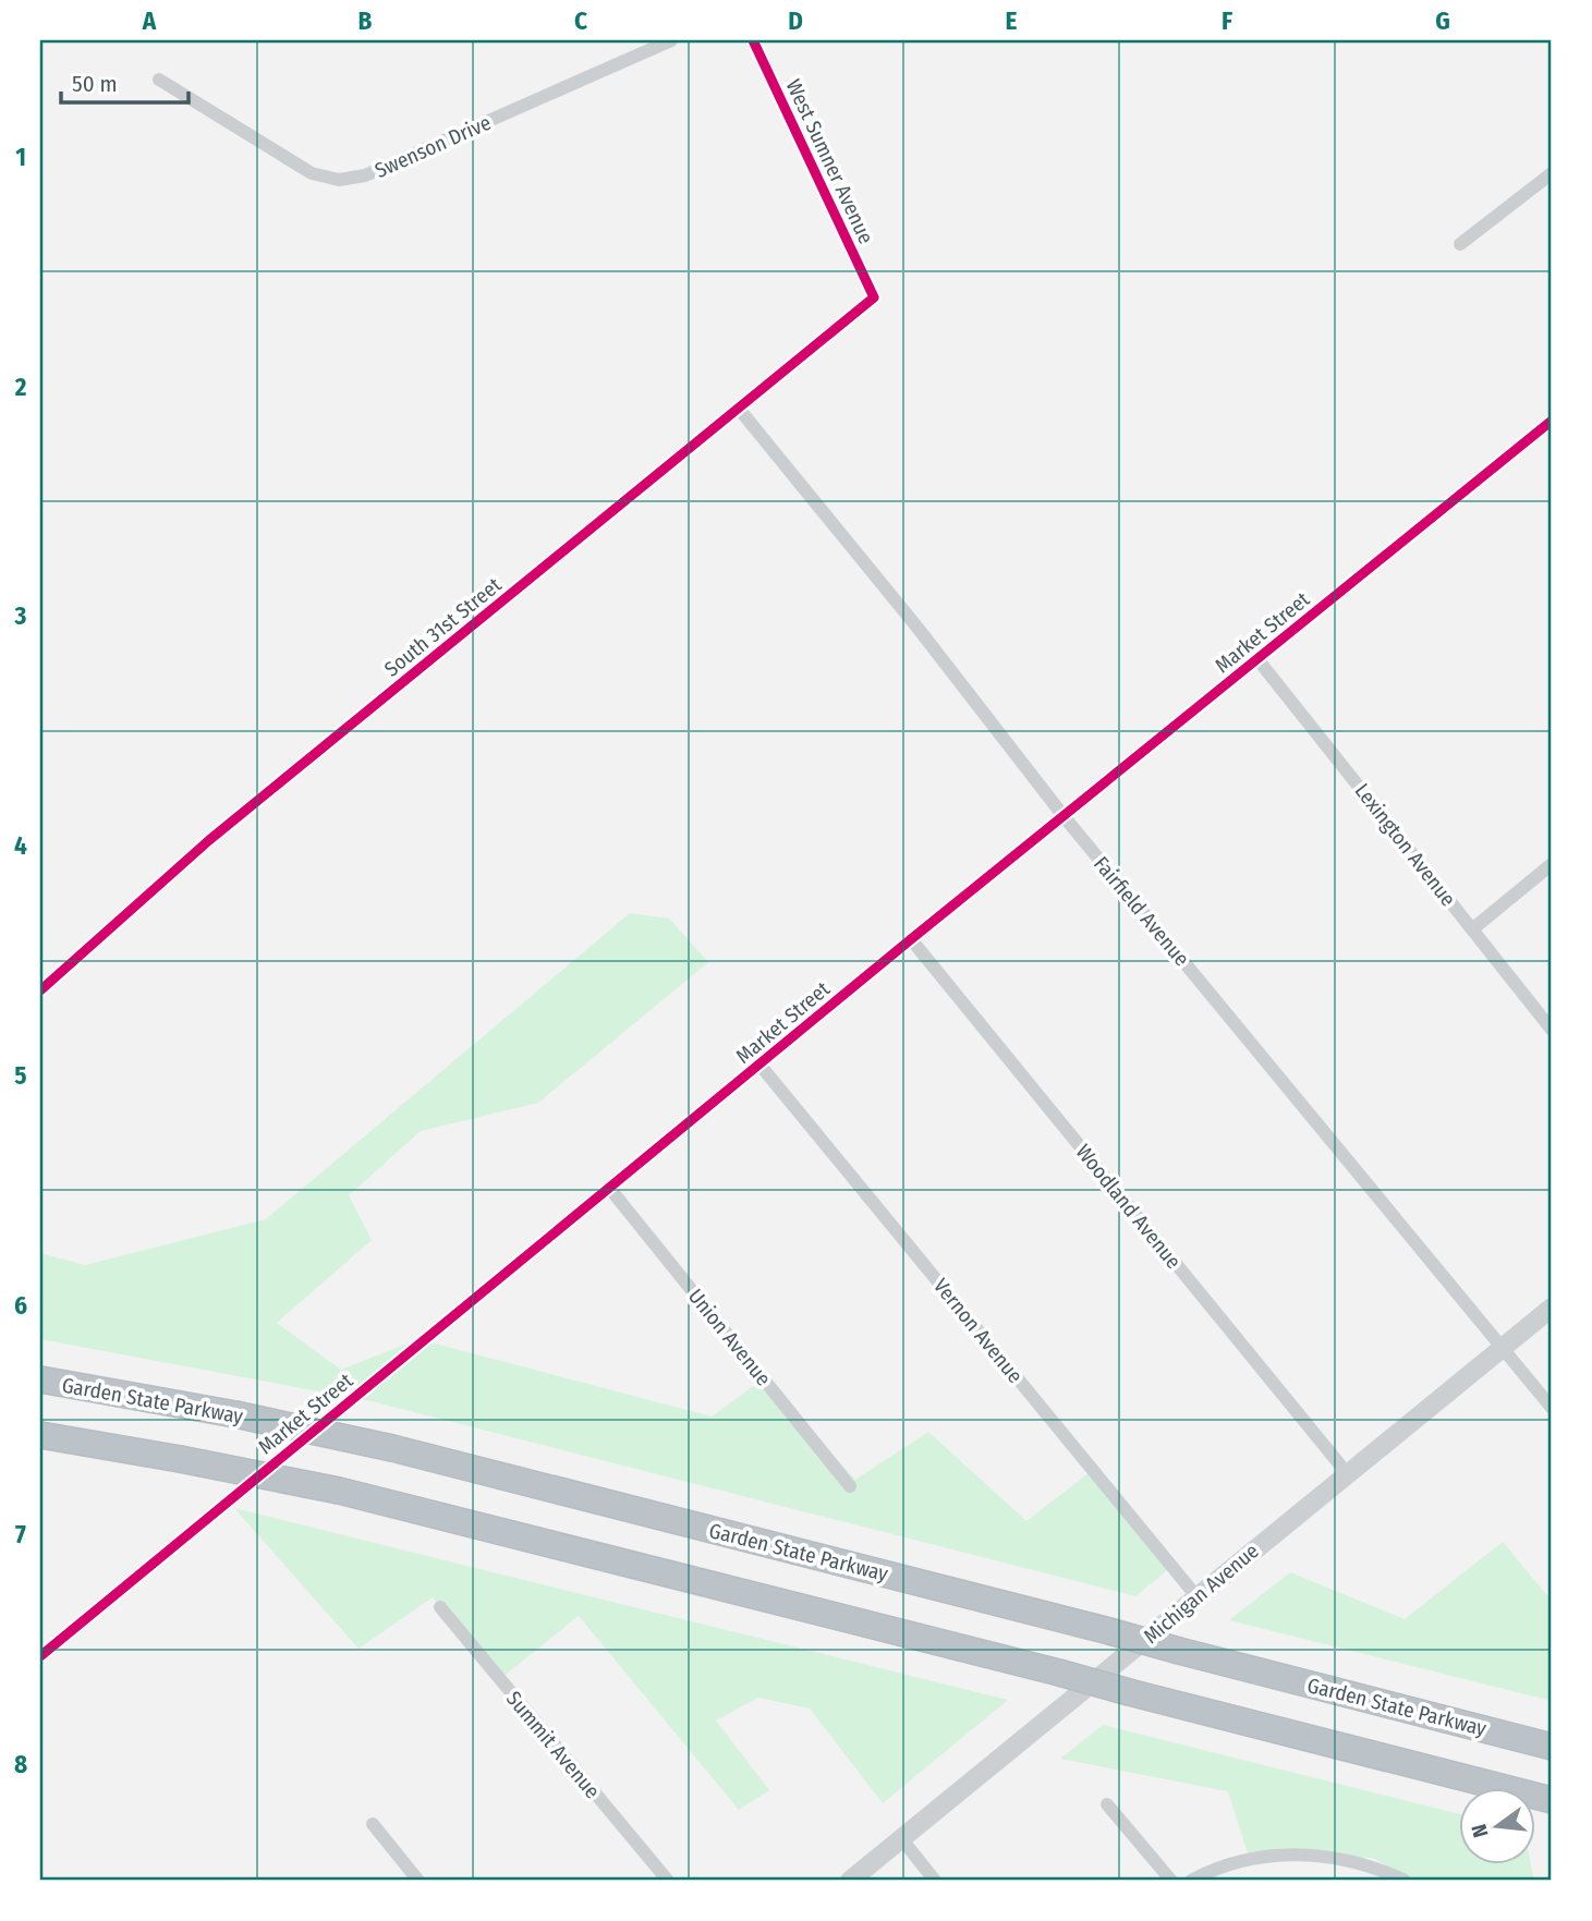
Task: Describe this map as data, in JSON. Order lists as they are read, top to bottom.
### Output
{
  "streets": {
    "highway": ["Garden State Parkway"],
    "street": [
      "Swenson Drive",
      "West Sumner Avenue",
      "South 31st Street",
      "Market Street",
      "Lexington Avenue",
      "Fairfield Avenue",
      "Woodland Avenue",
      "Vernon Avenue",
      "Union Avenue",
      "Michigan Avenue",
      "Summit Avenue"
    ]
  },
  "crossings": [
    ["West Sumner Avenue", "South 31st Street"],
    ["South 31st Street", "Fairfield Avenue"],
    ["Market Street", "Lexington Avenue"],
    ["Market Street", "Fairfield Avenue"],
    ["Market Street", "Woodland Avenue"],
    ["Market Street", "Vernon Avenue"],
    ["Market Street", "Union Avenue"],
    ["Fairfield Avenue", "Michigan Avenue"],
    ["Woodland Avenue", "Michigan Avenue"],
    ["Vernon Avenue", "Michigan Avenue"]
  ],
  "scale_bar": "50 m",
  "north": "left",
  "grid": {
    "columns": [
      "A",
      "B",
      "C",
      "D",
      "E",
      "F",
      "G"
    ],
    "rows": [
      "1",
      "2",
      "3",
      "4",
      "5",
      "6",
      "7",
      "8"
    ]
  }
}
